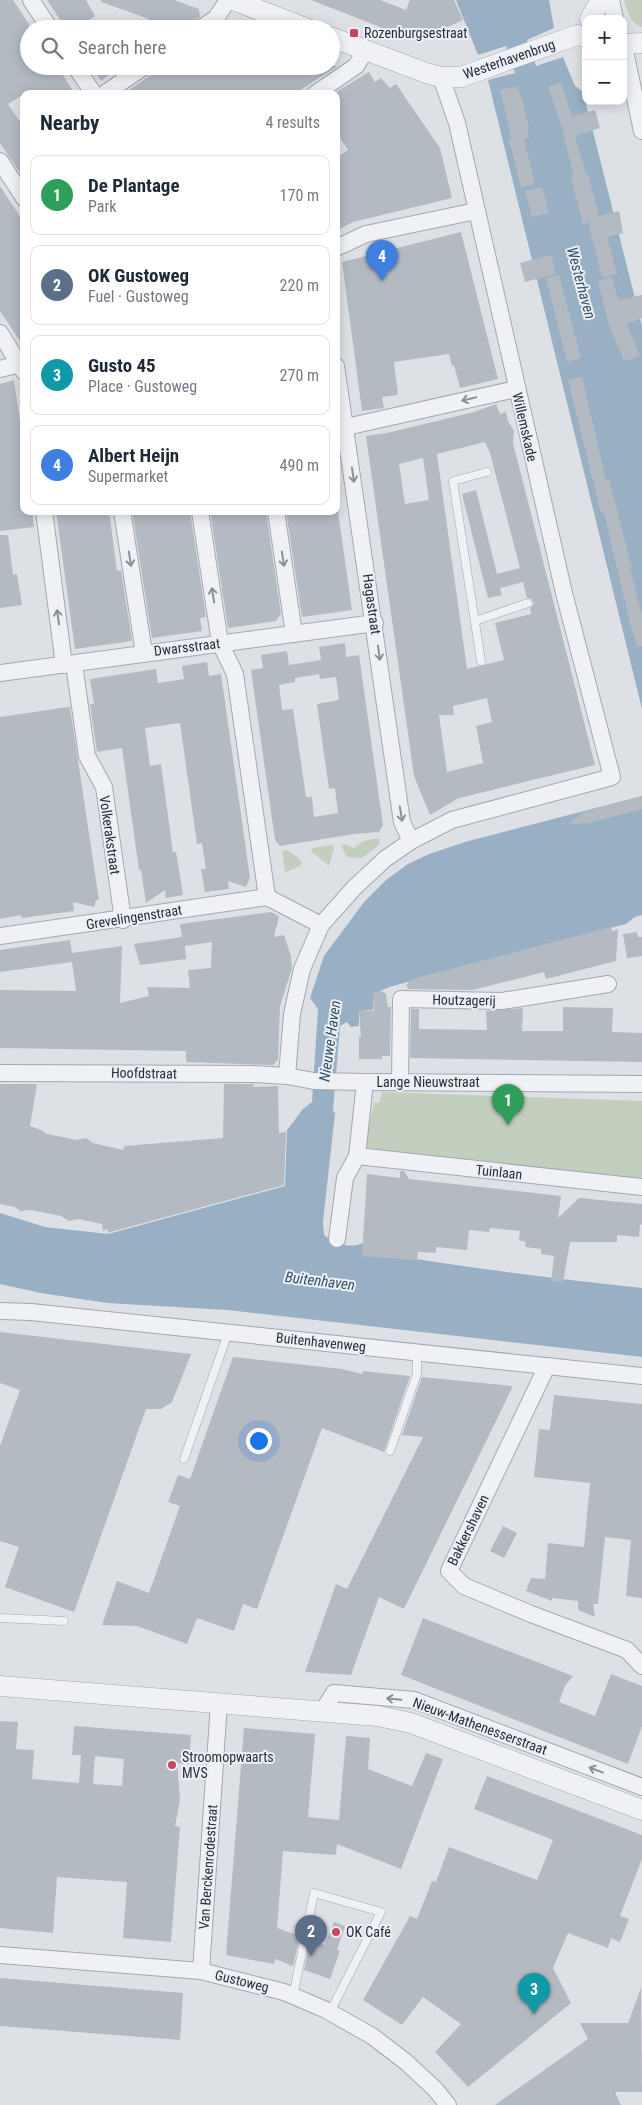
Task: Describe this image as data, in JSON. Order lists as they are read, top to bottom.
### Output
{
  "streets": {
    "street": [
      "Westerhavenbrug",
      "Willemskade",
      "Hagastraat",
      "Dwarsstraat",
      "Volkerakstraat",
      "Grevelingenstraat",
      "Houtzagerij",
      "Hoofdstraat",
      "Lange Nieuwstraat",
      "Tuinlaan",
      "Buitenhavenweg",
      "Bakkershaven",
      "Nieuw-Mathenesserstraat",
      "Van Berckenrodestraat",
      "Gustoweg"
    ]
  },
  "crossings": [
    ["Westerhavenbrug", "Willemskade"],
    ["Willemskade", "Hagastraat"],
    ["Hagastraat", "Dwarsstraat"],
    ["Dwarsstraat", "Volkerakstraat"],
    ["Volkerakstraat", "Grevelingenstraat"],
    ["Houtzagerij", "Lange Nieuwstraat"],
    ["Hoofdstraat", "Lange Nieuwstraat"],
    ["Buitenhavenweg", "Bakkershaven"],
    ["Nieuw-Mathenesserstraat", "Van Berckenrodestraat"],
    ["Van Berckenrodestraat", "Gustoweg"]
  ],
  "water": ["Westerhaven", "Nieuwe Haven", "Buitenhaven"],
  "places": {
    "transit": ["Rozenburgsestraat"],
    "other": ["Stroomopwaarts MVS", "OK Café"]
  },
  "page": {
    "map_buttons": ["+", "−"],
    "search": "Search here",
    "heading": ["Nearby", "4 results"],
    "list": [
      {
        "mark": "1",
        "name": "De Plantage",
        "note": "Park",
        "value": "170 m"
      },
      {
        "mark": "2",
        "name": "OK Gustoweg",
        "note": "Fuel · Gustoweg",
        "value": "220 m"
      },
      {
        "mark": "3",
        "name": "Gusto 45",
        "note": "Place · Gustoweg",
        "value": "270 m"
      },
      {
        "mark": "4",
        "name": "Albert Heijn",
        "note": "Supermarket",
        "value": "490 m"
      }
    ],
    "pins": [
      "4",
      "1",
      "2",
      "3"
    ]
  }
}
